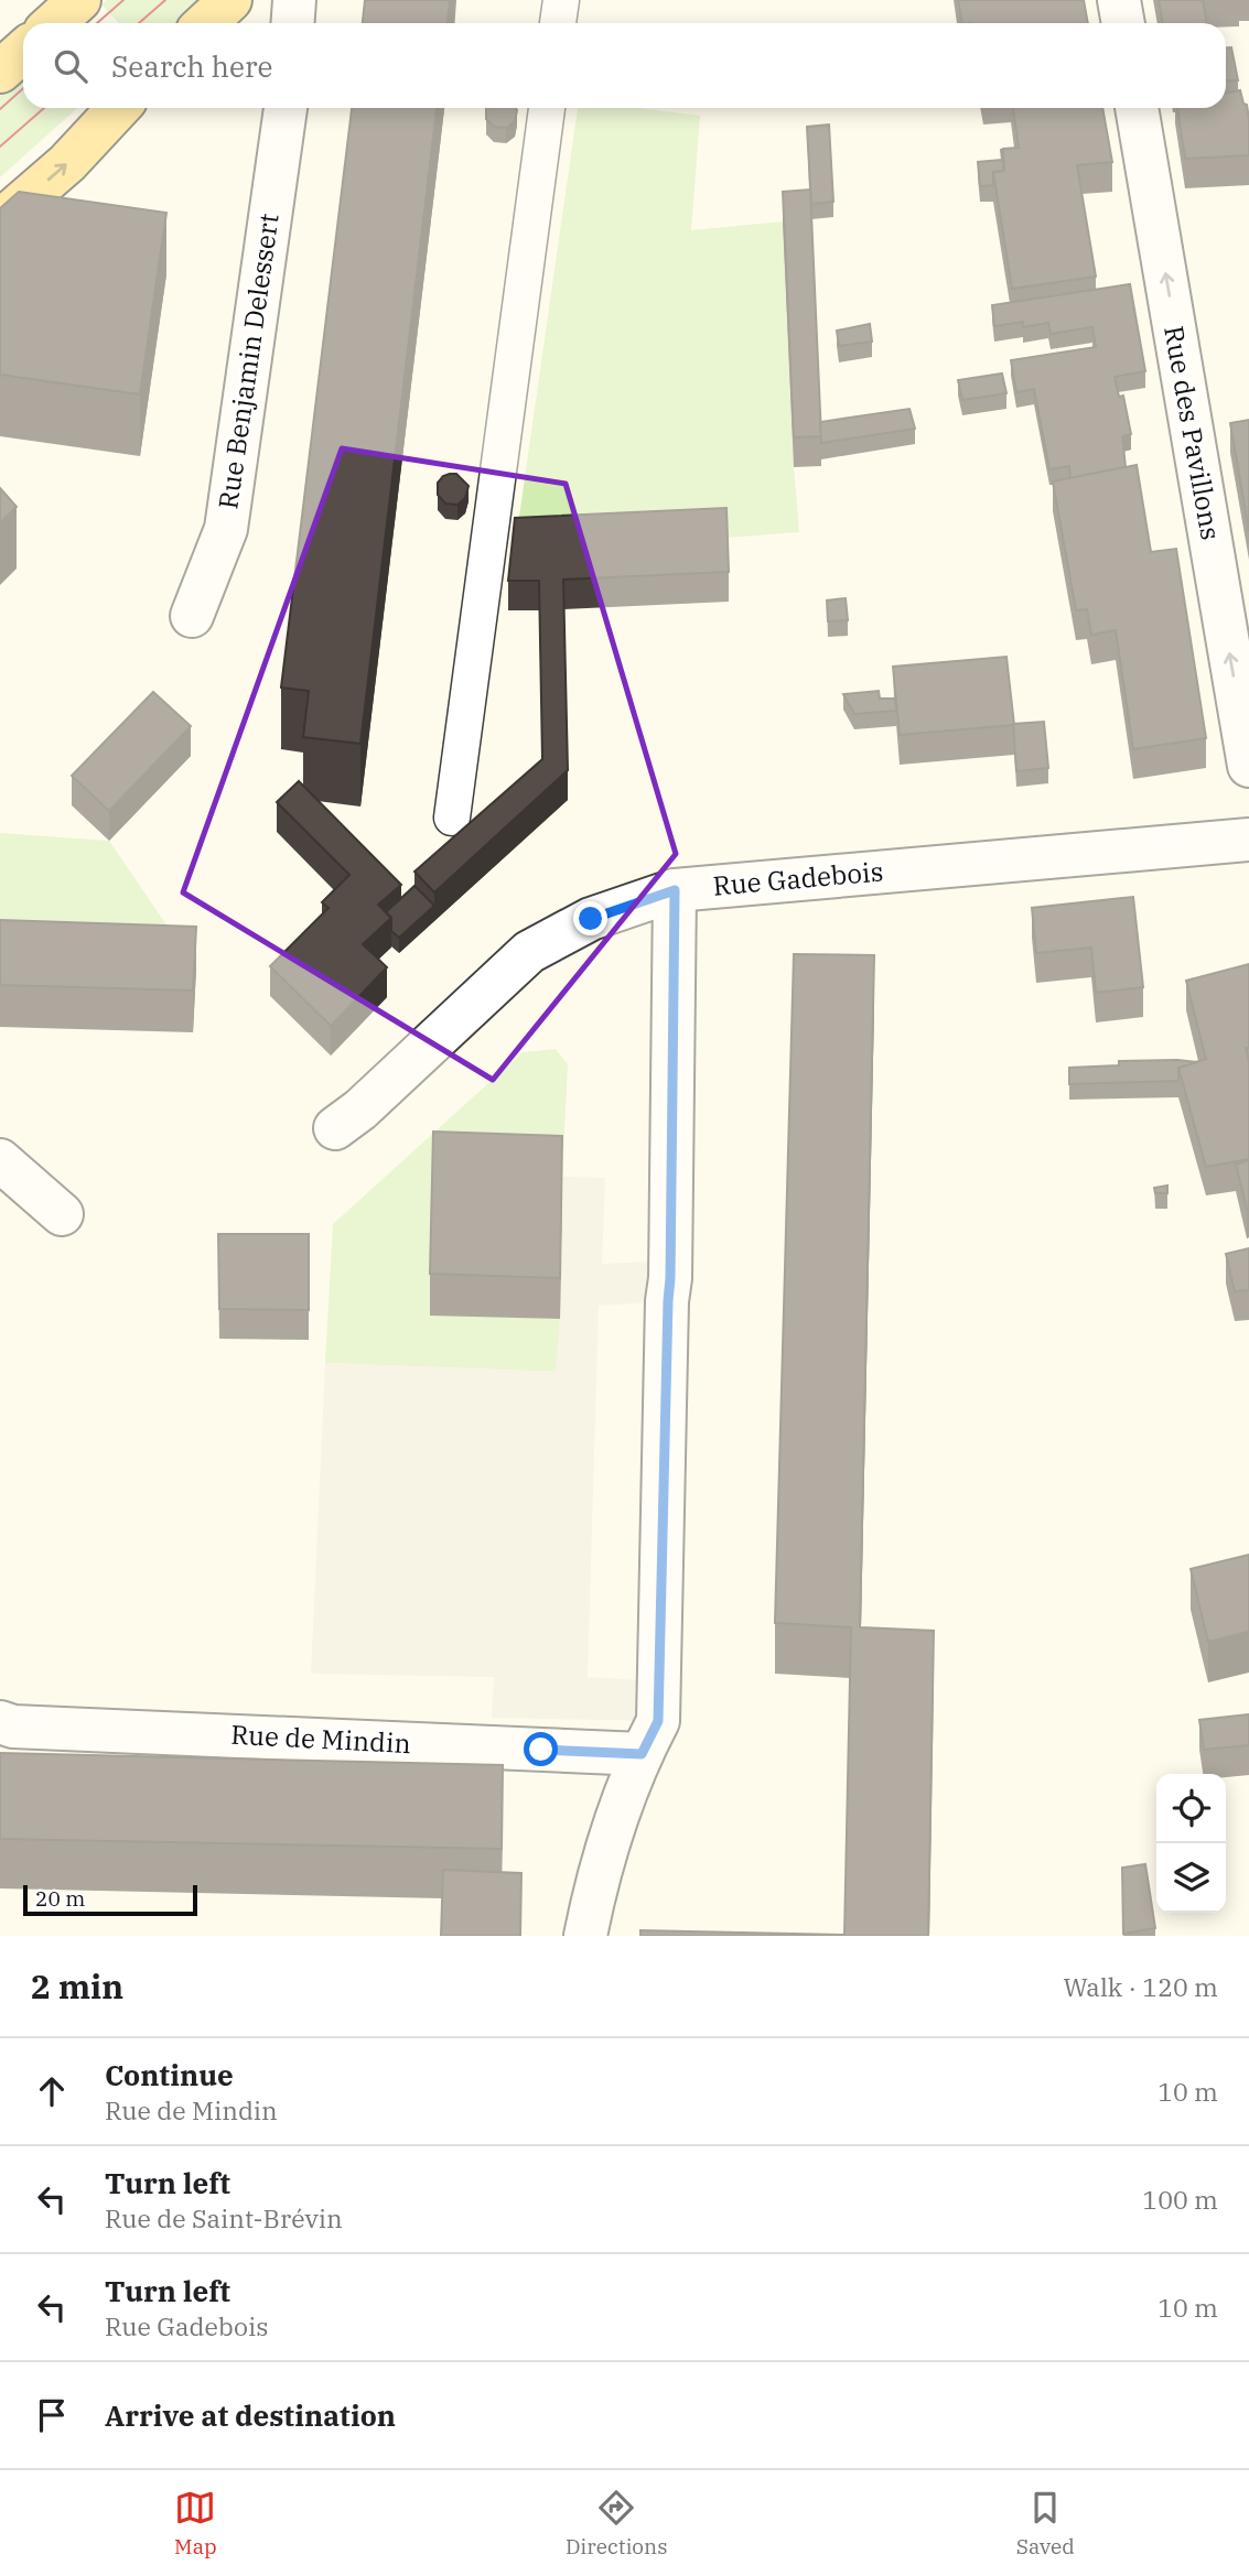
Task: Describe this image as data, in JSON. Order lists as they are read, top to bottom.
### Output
{
  "streets": {
    "street": [
      "Rue Benjamin Delessert",
      "Rue des Pavillons",
      "Rue Gadebois",
      "Rue de Mindin"
    ]
  },
  "one_way": ["Rue des Pavillons"],
  "scale_bar": "20 m",
  "page": {
    "search": "Search here",
    "scale": "20 m",
    "heading": ["2 min", "Walk · 120 m"],
    "list": [
      ["Continue", "Rue de Mindin", "10 m"],
      ["Turn left", "Rue de Saint-Brévin", "100 m"],
      ["Turn left", "Rue Gadebois", "10 m"],
      "Arrive at destination"
    ],
    "nav": ["Map", "Directions", "Saved"]
  }
}
